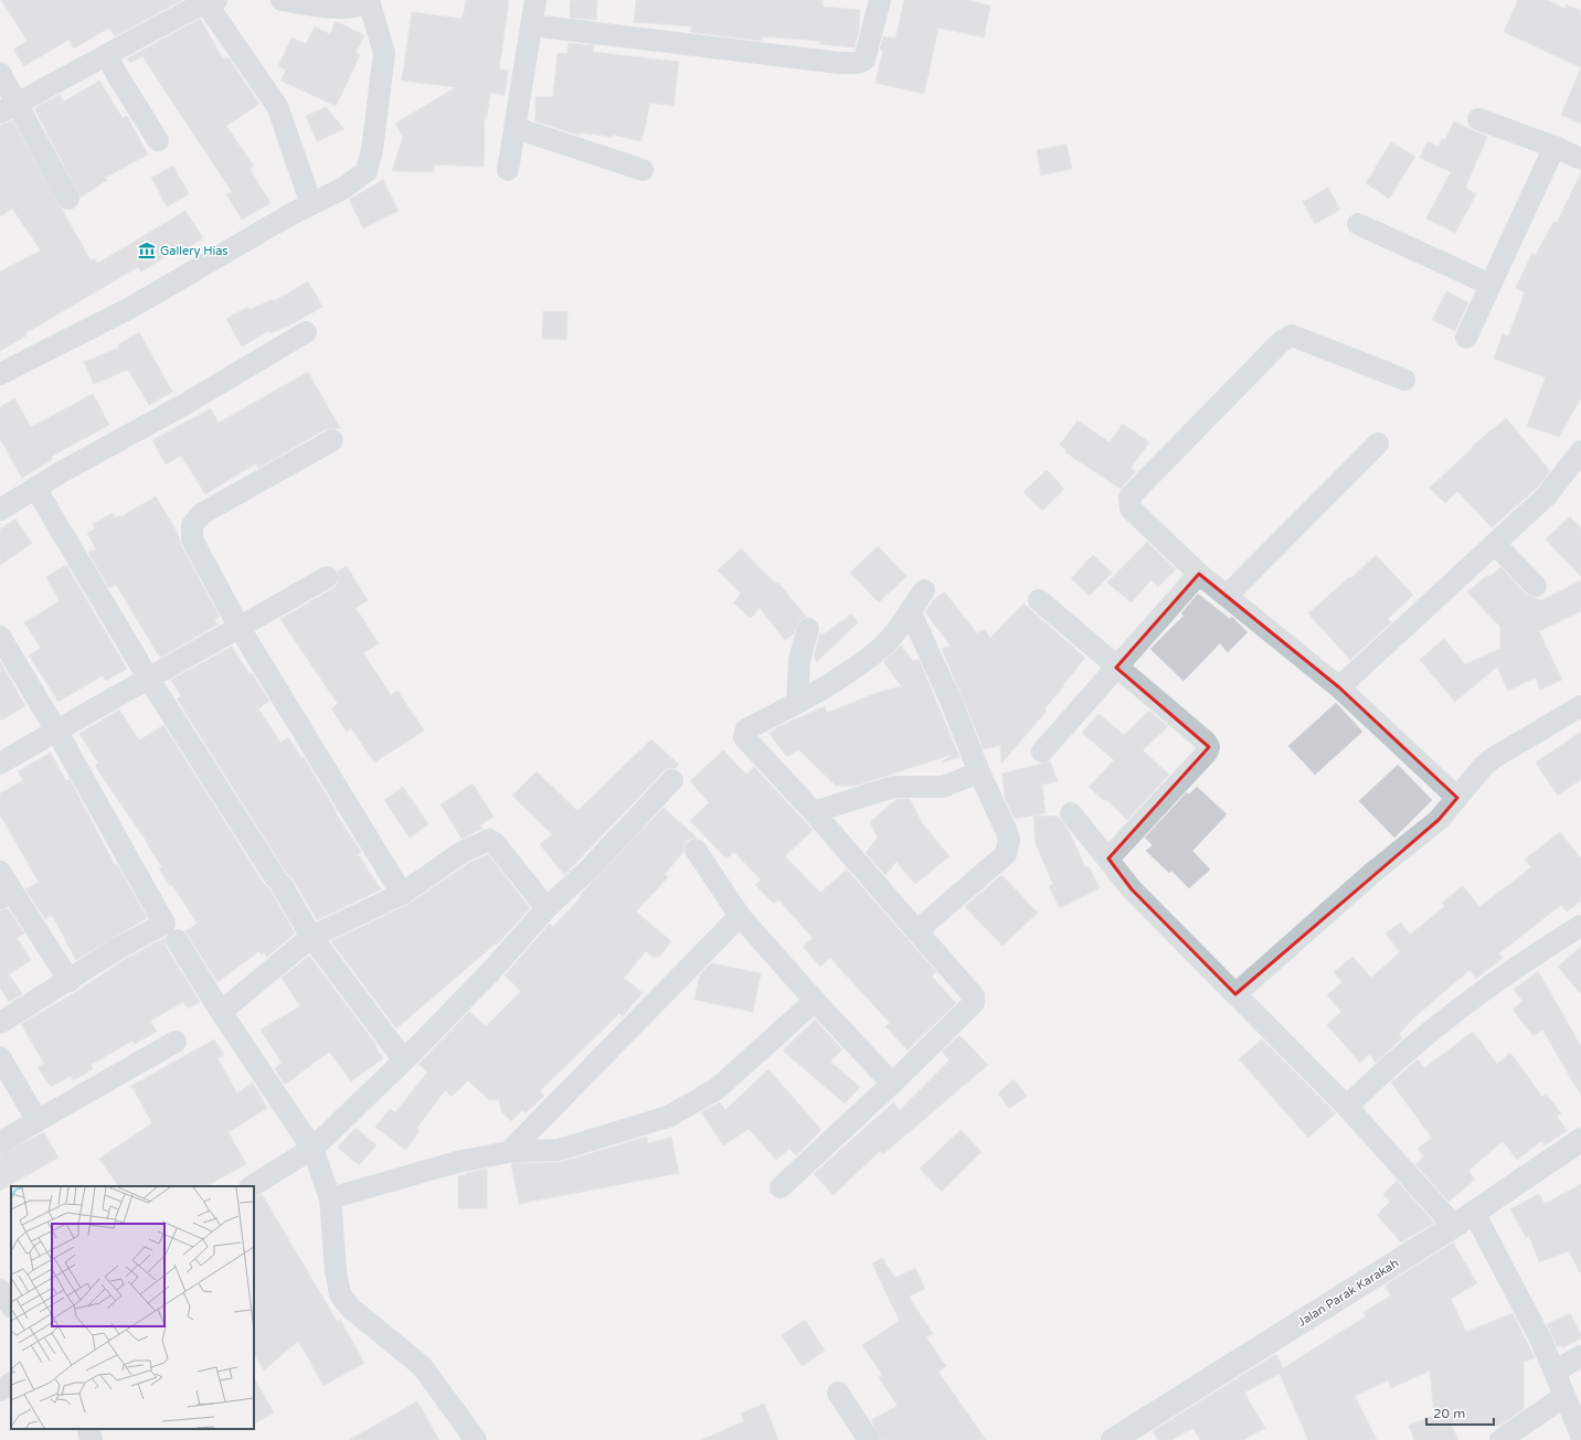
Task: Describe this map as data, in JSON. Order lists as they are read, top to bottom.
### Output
{
  "streets": {
    "street": ["Jalan Parak Karakah"]
  },
  "places": {
    "museum": ["Gallery Hias"]
  },
  "scale_bar": "20 m"
}
